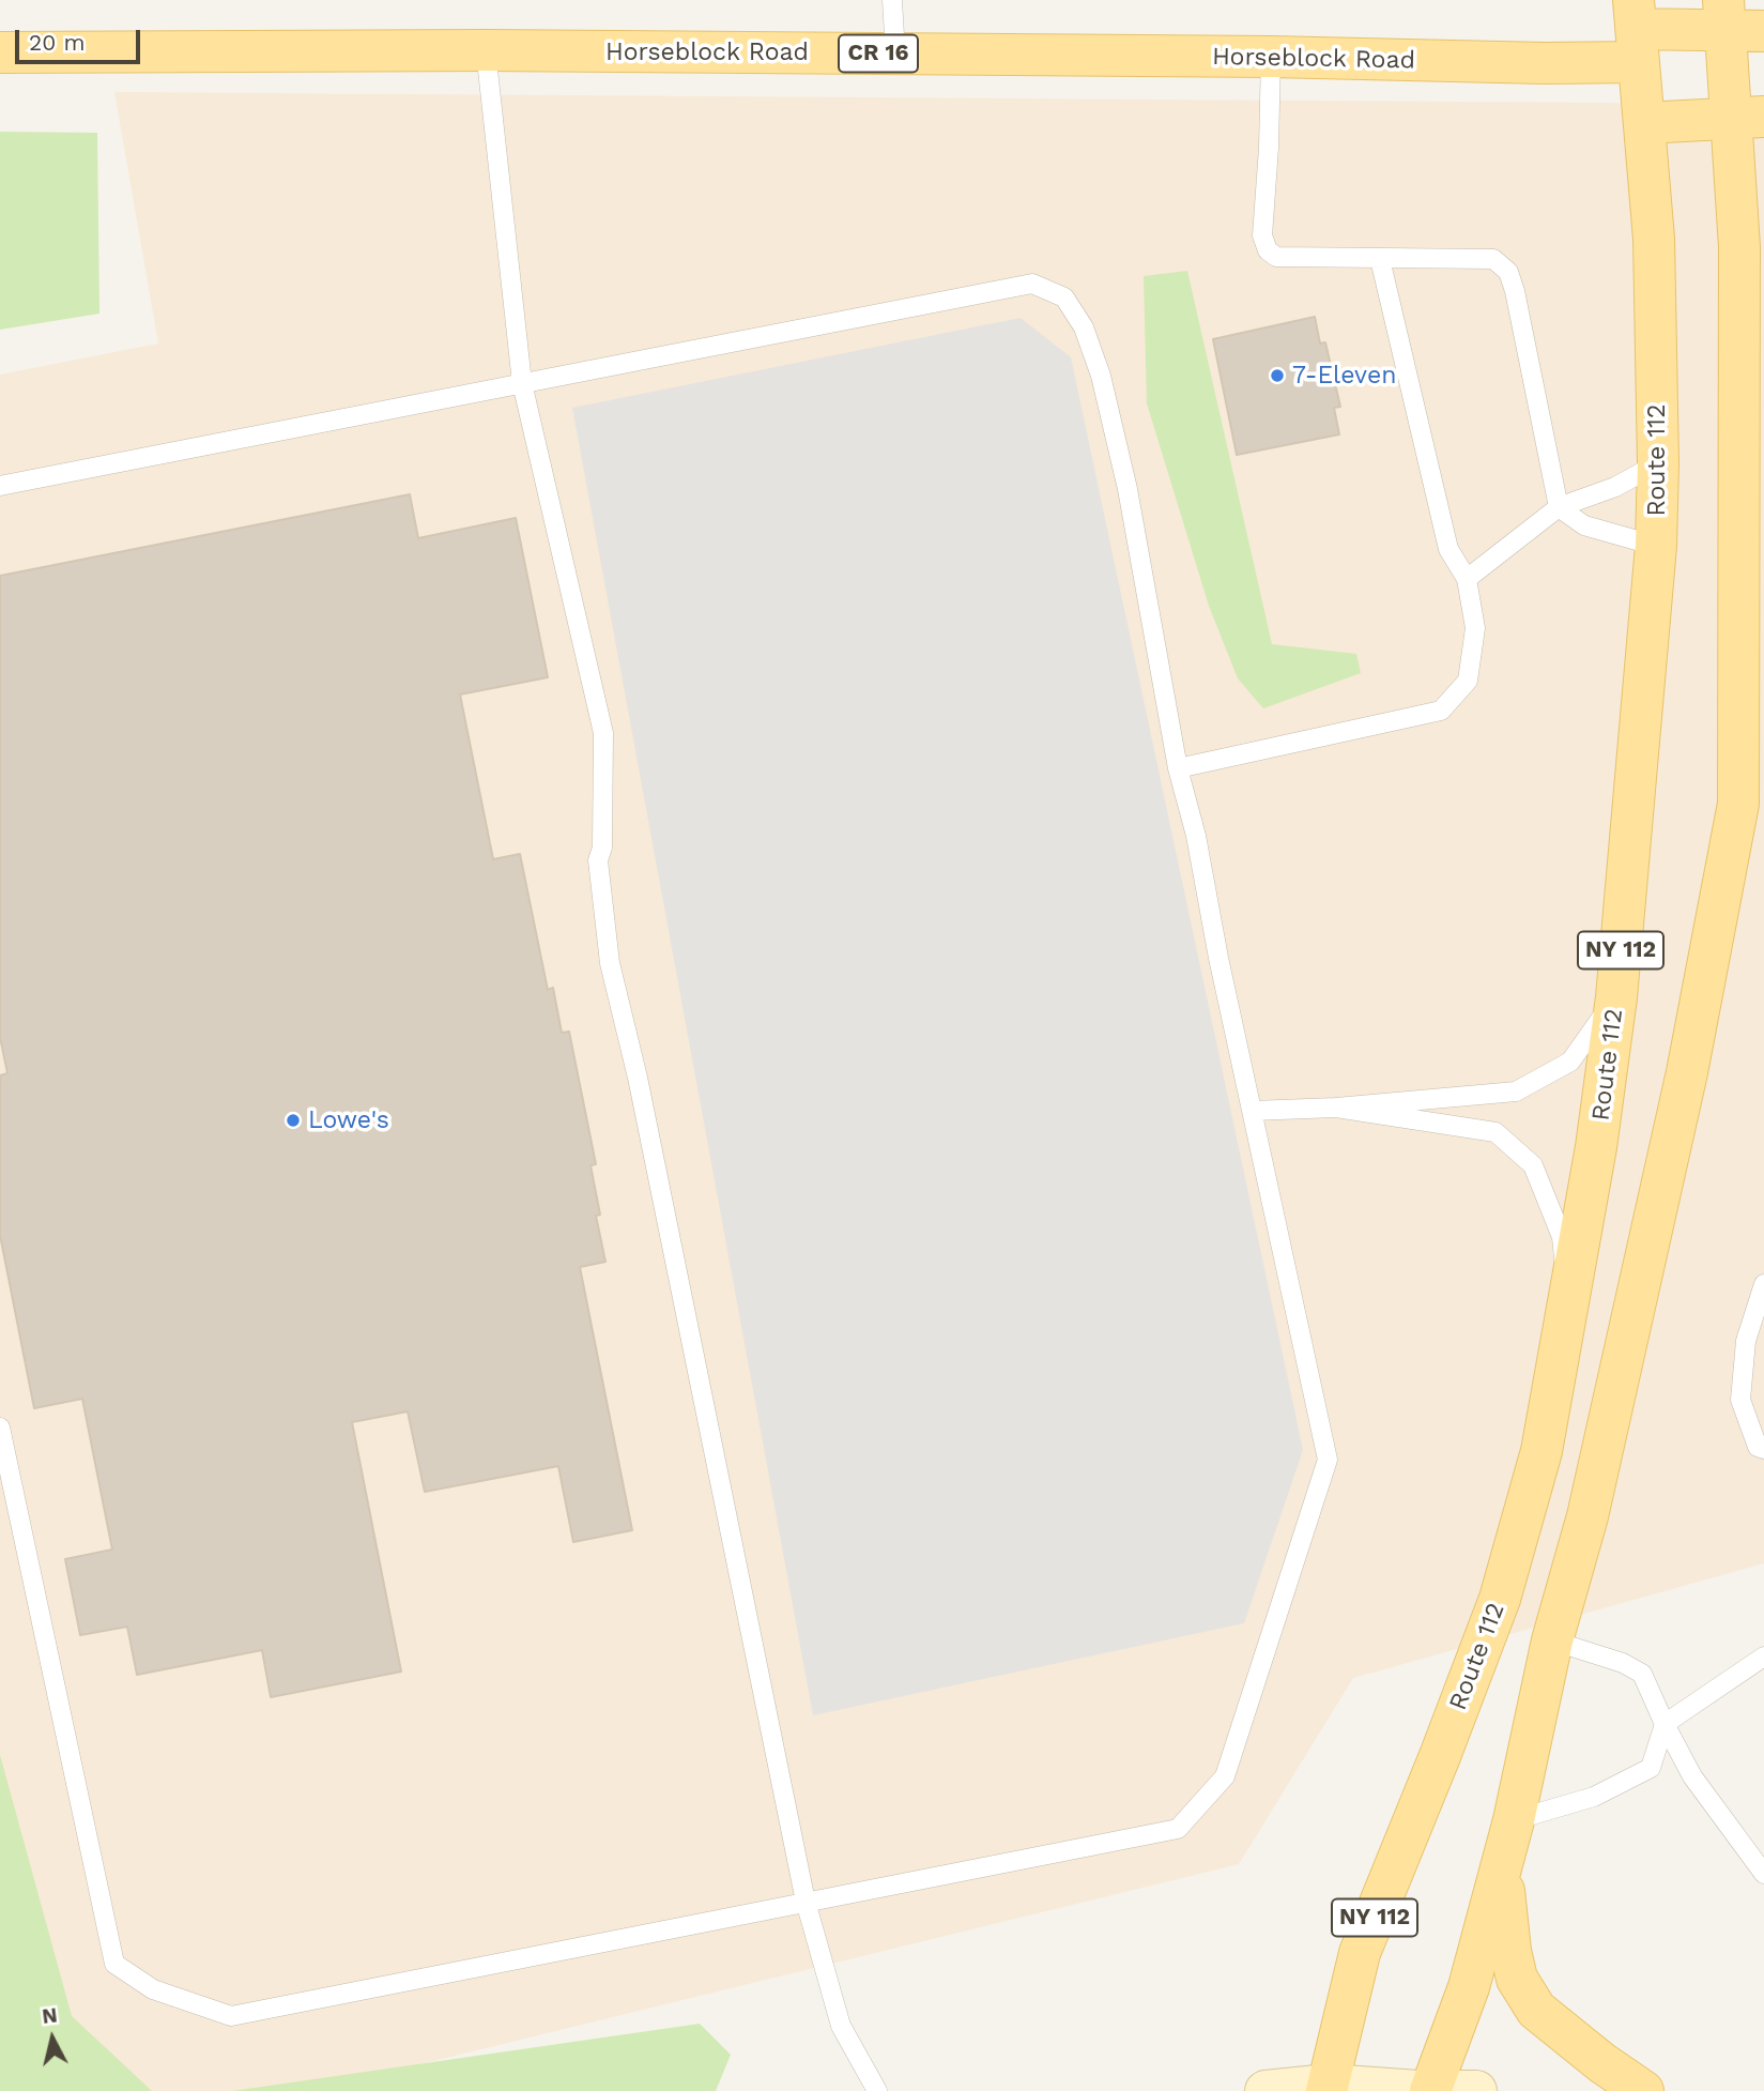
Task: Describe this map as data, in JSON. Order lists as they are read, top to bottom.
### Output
{
  "streets": {
    "main road": [
      "Horseblock Road",
      "CR 16",
      "Route 112",
      "NY 112"
    ]
  },
  "crossings": [
    ["Horseblock Road", "Route 112"]
  ],
  "places": ["7-Eleven", "Lowe's"],
  "scale_bar": "20 m",
  "north": "top"
}
